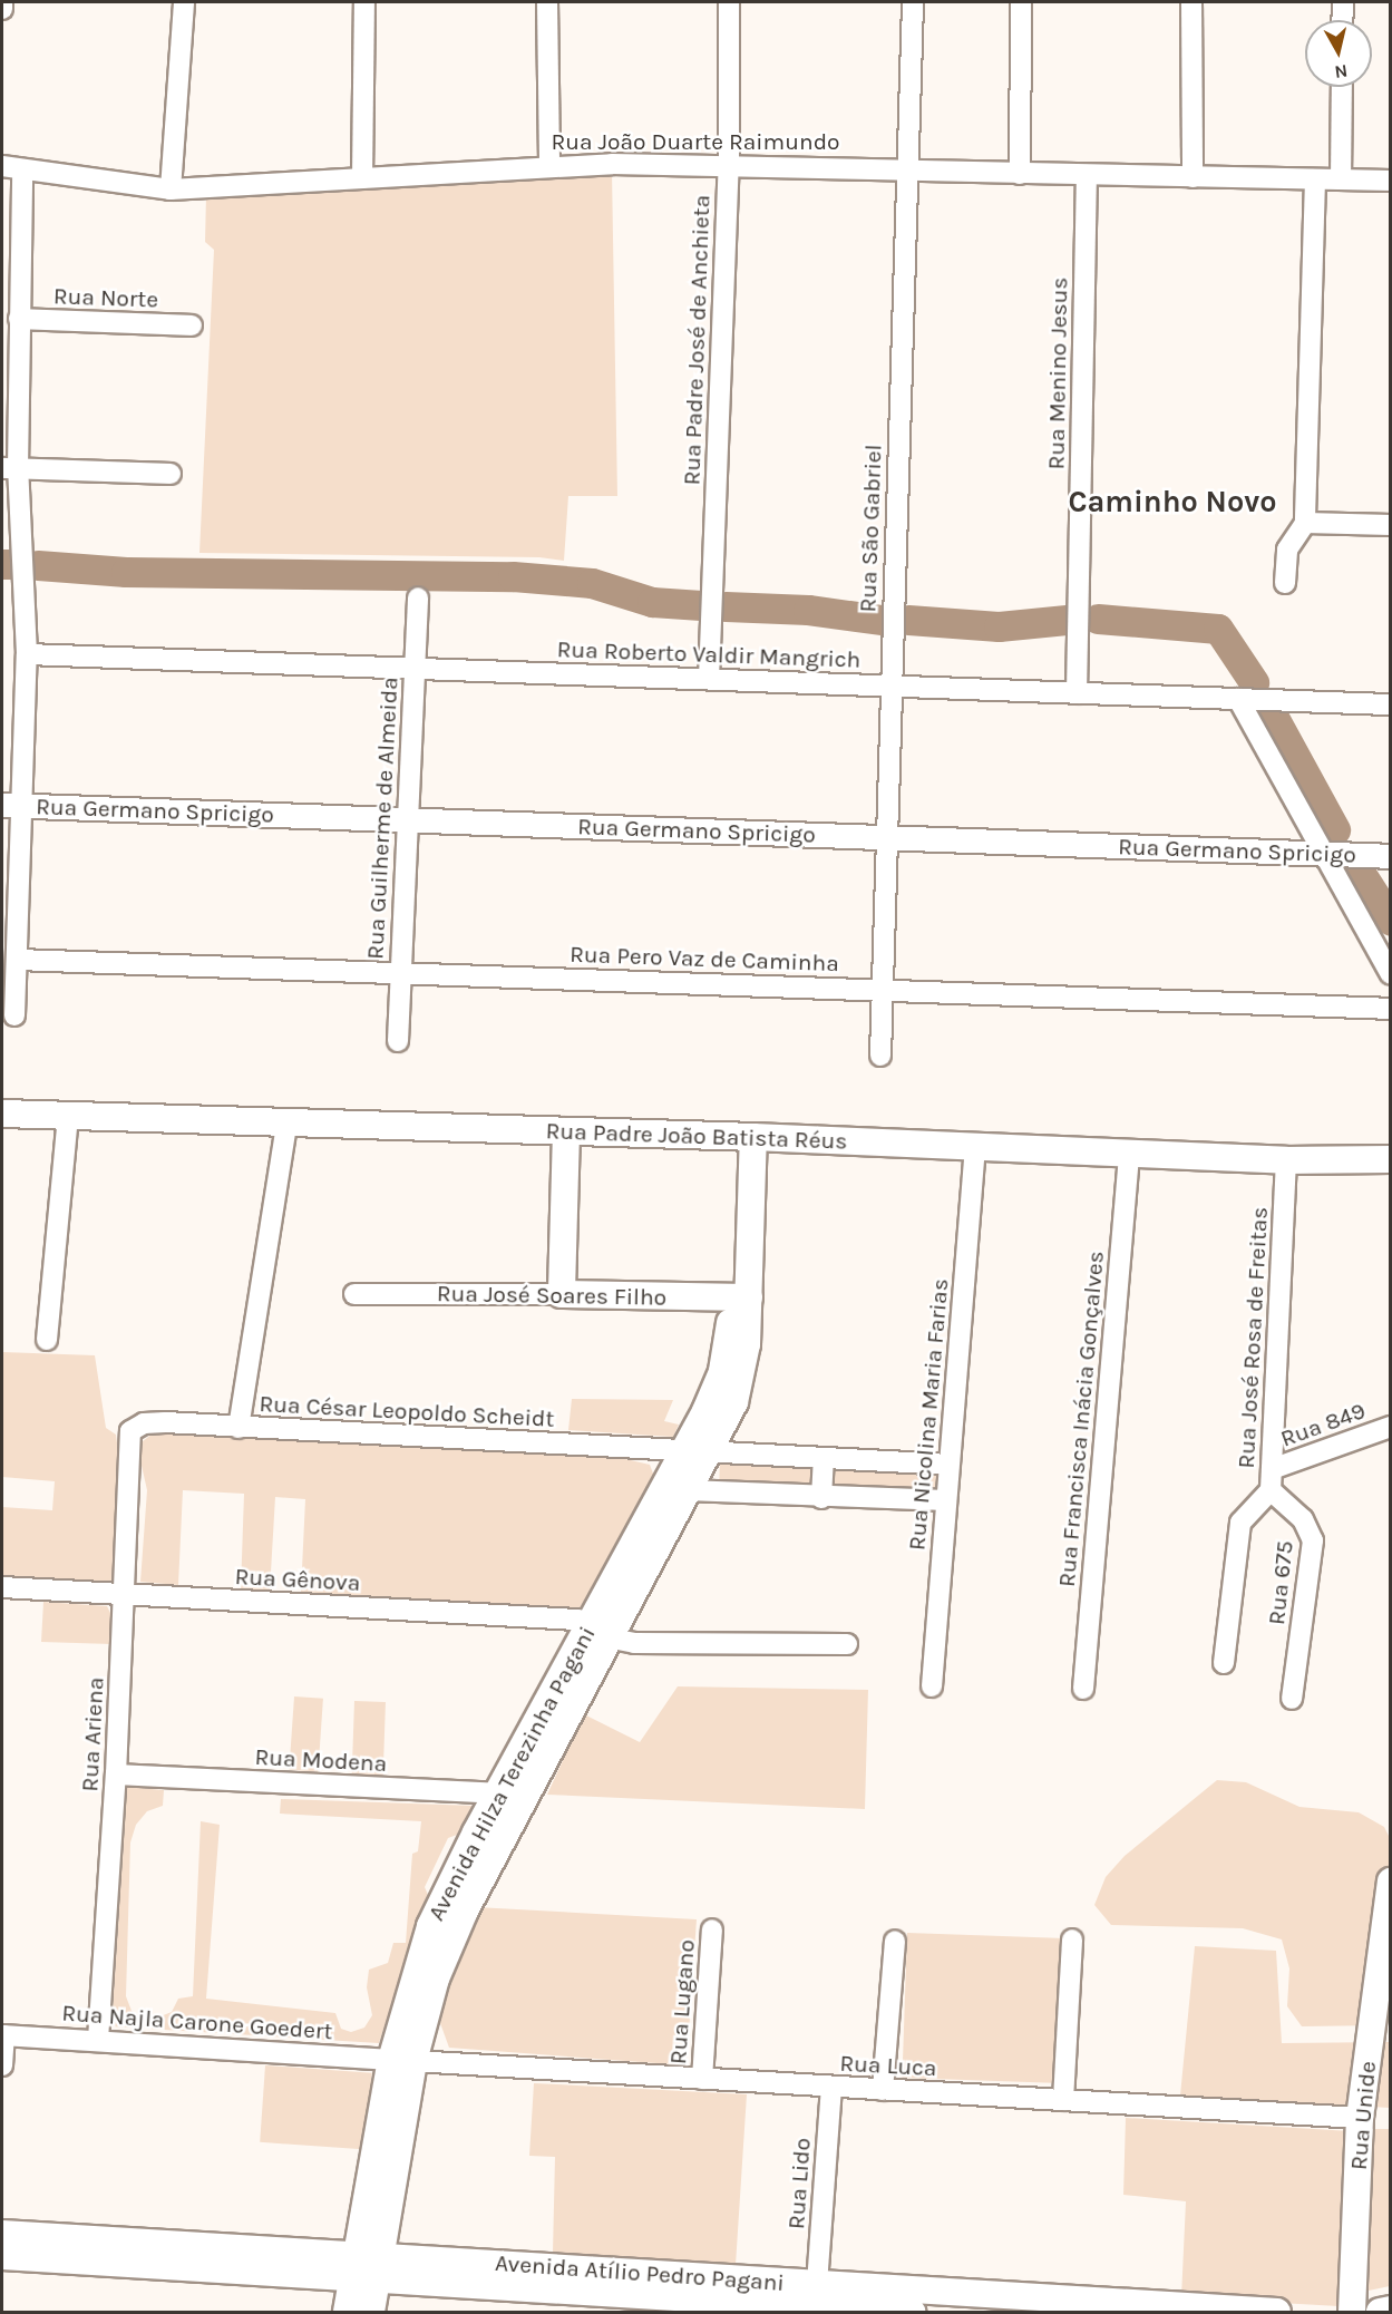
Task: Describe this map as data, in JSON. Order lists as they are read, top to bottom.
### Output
{
  "streets": {
    "main road": [
      "Rua Padre João Batista Réus",
      "Rua José Soares Filho",
      "Avenida Hilza Terezinha Pagani",
      "Rua Unide",
      "Avenida Atílio Pedro Pagani"
    ],
    "street": [
      "Rua João Duarte Raimundo",
      "Rua Norte",
      "Rua Padre José de Anchieta",
      "Rua Menino Jesus",
      "Rua São Gabriel",
      "Rua Roberto Valdir Mangrich",
      "Rua Germano Spricigo",
      "Rua Guilherme de Almeida",
      "Rua Pero Vaz de Caminha",
      "Rua José Rosa de Freitas",
      "Rua César Leopoldo Scheidt",
      "Rua Nicolina Maria Farias",
      "Rua Francisca Inácia Gonçalves",
      "Rua 849",
      "Rua Gênova",
      "Rua 675",
      "Rua Ariena",
      "Rua Modena",
      "Rua Lugano",
      "Rua Najla Carone Goedert",
      "Rua Luca",
      "Rua Lido"
    ]
  },
  "crossings": [
    ["Rua João Duarte Raimundo", "Rua Padre José de Anchieta"],
    ["Rua João Duarte Raimundo", "Rua Menino Jesus"],
    ["Rua João Duarte Raimundo", "Rua São Gabriel"],
    ["Rua Padre José de Anchieta", "Rua Roberto Valdir Mangrich"],
    ["Rua Menino Jesus", "Rua Roberto Valdir Mangrich"],
    ["Rua São Gabriel", "Rua Roberto Valdir Mangrich"],
    ["Rua São Gabriel", "Rua Germano Spricigo"],
    ["Rua São Gabriel", "Rua Pero Vaz de Caminha"],
    ["Rua Roberto Valdir Mangrich", "Rua Guilherme de Almeida"],
    ["Rua Germano Spricigo", "Rua Guilherme de Almeida"],
    ["Rua Guilherme de Almeida", "Rua Pero Vaz de Caminha"],
    ["Rua Padre João Batista Réus", "Rua José Rosa de Freitas"],
    ["Rua Padre João Batista Réus", "Rua Nicolina Maria Farias"],
    ["Rua Padre João Batista Réus", "Rua Francisca Inácia Gonçalves"],
    ["Rua Padre João Batista Réus", "Avenida Hilza Terezinha Pagani"],
    ["Rua José Soares Filho", "Avenida Hilza Terezinha Pagani"],
    ["Rua José Rosa de Freitas", "Rua 849"],
    ["Rua José Rosa de Freitas", "Rua 675"],
    ["Rua César Leopoldo Scheidt", "Rua Nicolina Maria Farias"],
    ["Rua César Leopoldo Scheidt", "Rua Ariena"],
    ["Rua César Leopoldo Scheidt", "Avenida Hilza Terezinha Pagani"],
    ["Rua 849", "Rua 675"],
    ["Rua Gênova", "Rua Ariena"],
    ["Rua Gênova", "Avenida Hilza Terezinha Pagani"],
    ["Rua Ariena", "Rua Modena"],
    ["Rua Ariena", "Rua Najla Carone Goedert"],
    ["Rua Modena", "Avenida Hilza Terezinha Pagani"],
    ["Avenida Hilza Terezinha Pagani", "Rua Najla Carone Goedert"],
    ["Avenida Hilza Terezinha Pagani", "Rua Luca"],
    ["Avenida Hilza Terezinha Pagani", "Avenida Atílio Pedro Pagani"],
    ["Rua Lugano", "Rua Luca"],
    ["Rua Najla Carone Goedert", "Rua Luca"],
    ["Rua Luca", "Rua Unide"],
    ["Rua Luca", "Rua Lido"],
    ["Rua Lido", "Avenida Atílio Pedro Pagani"]
  ],
  "districts": ["Caminho Novo"],
  "north": "bottom"
}
